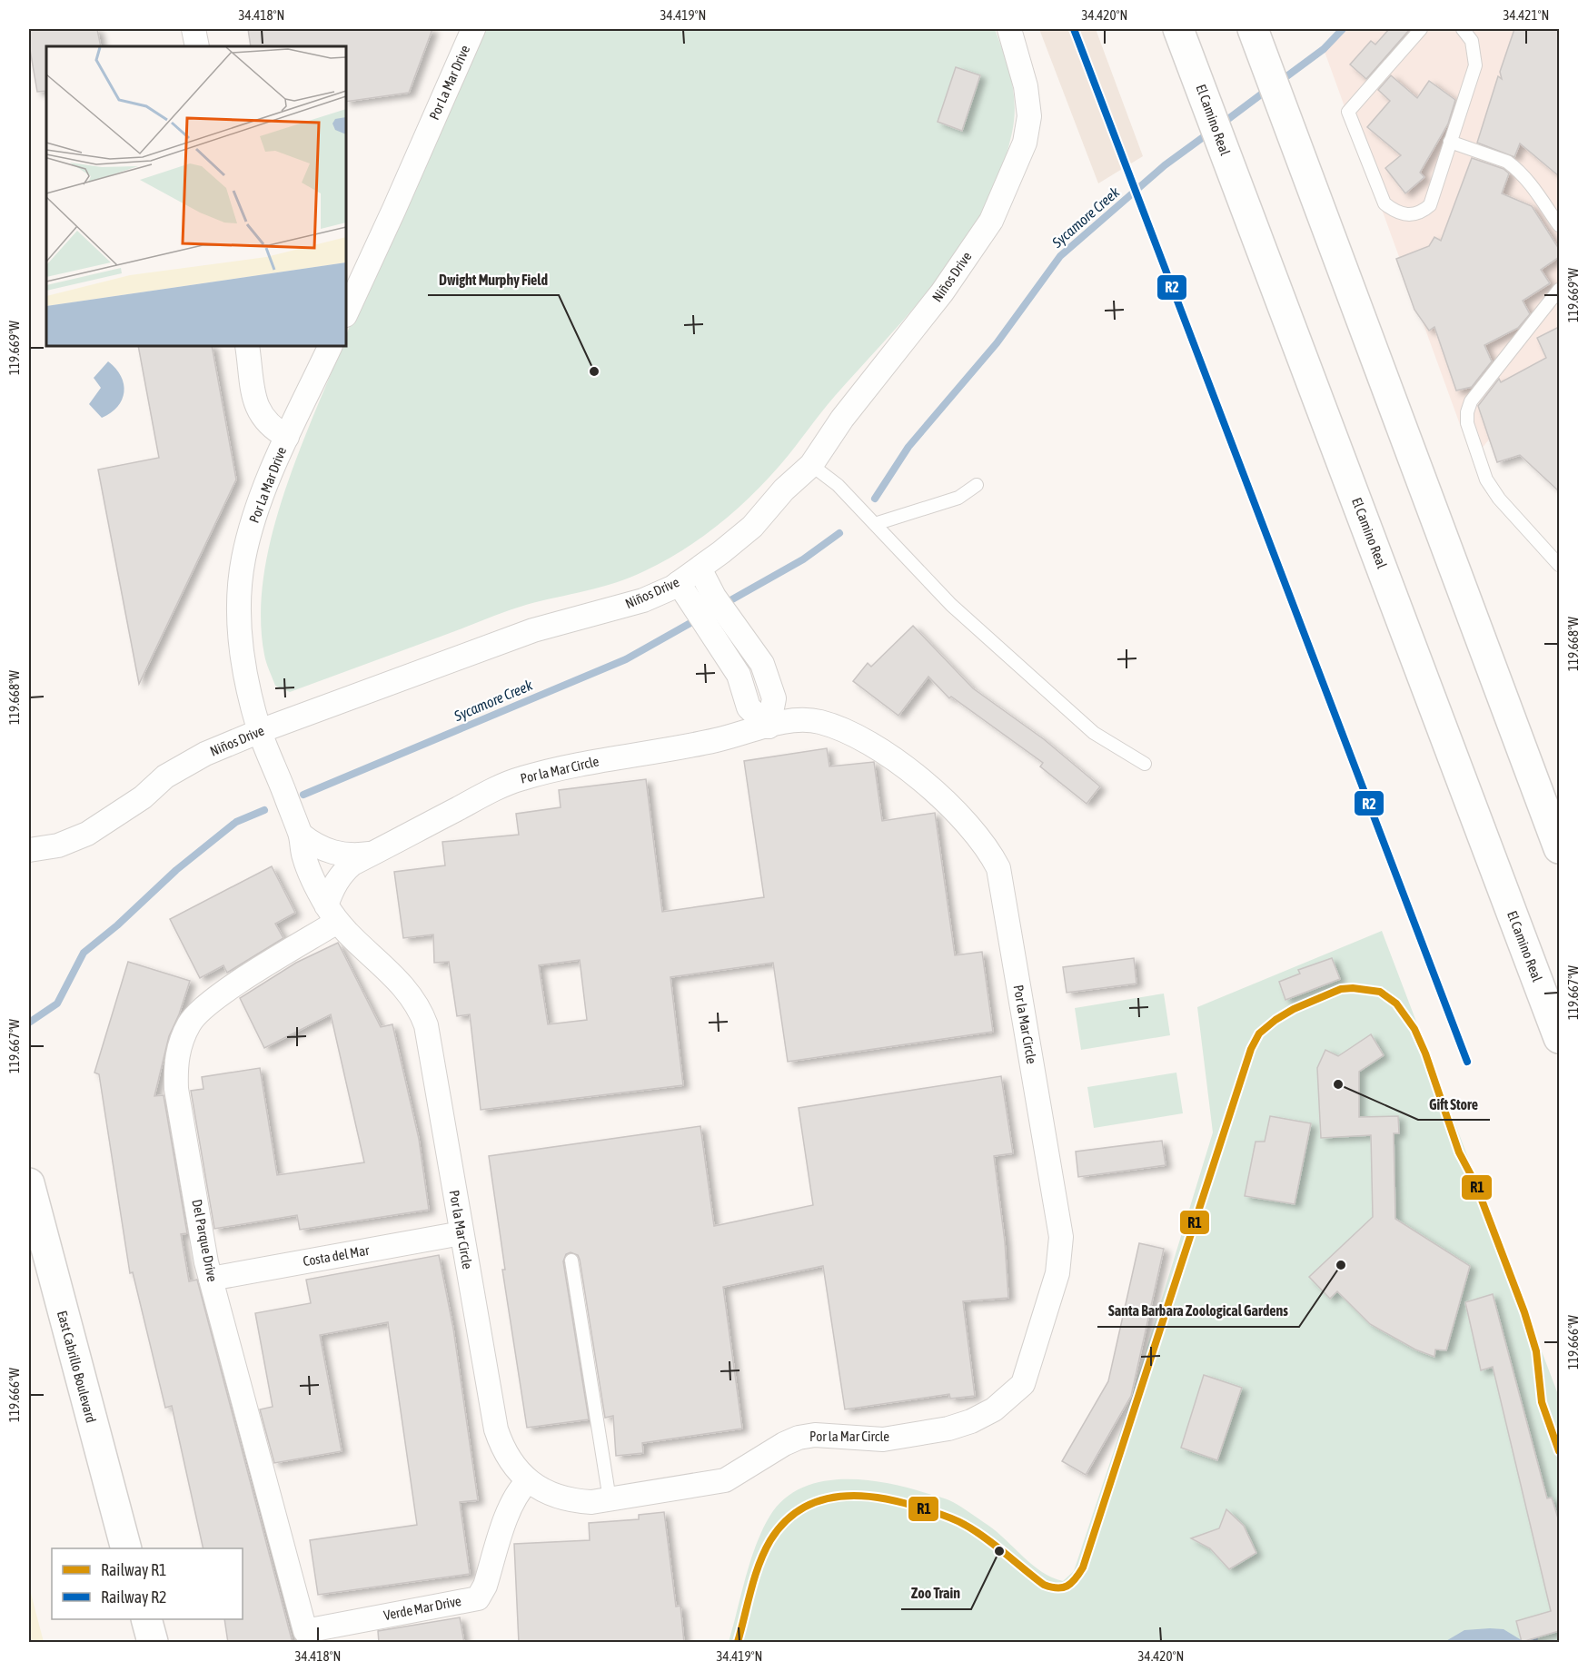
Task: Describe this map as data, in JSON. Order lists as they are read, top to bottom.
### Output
{
  "streets": {
    "main road": ["El Camino Real", "East Cabrillo Boulevard"],
    "street": [
      "Por La Mar Drive",
      "Niños Drive",
      "Por la Mar Circle",
      "Del Parque Drive",
      "Costa del Mar",
      "Verde Mar Drive"
    ]
  },
  "crossings": [
    ["Por La Mar Drive", "Niños Drive"],
    ["Por La Mar Drive", "Por la Mar Circle"],
    ["Niños Drive", "Por la Mar Circle"],
    ["Por la Mar Circle", "Del Parque Drive"],
    ["Por la Mar Circle", "Costa del Mar"],
    ["Por la Mar Circle", "Verde Mar Drive"],
    ["Del Parque Drive", "Costa del Mar"],
    ["Del Parque Drive", "Verde Mar Drive"]
  ],
  "water": ["Sycamore Creek"],
  "places": [
    "Dwight Murphy Field",
    "Gift Store",
    "Santa Barbara Zoological Gardens",
    "Zoo Train"
  ],
  "lines": ["rail line R2", "rail line R1"],
  "legend": ["Railway R1", "Railway R2"],
  "coordinates": [
    "34.418°N",
    "34.419°N",
    "34.420°N",
    "34.421°N",
    "119.669°W",
    "119.668°W",
    "119.667°W",
    "119.666°W"
  ]
}
